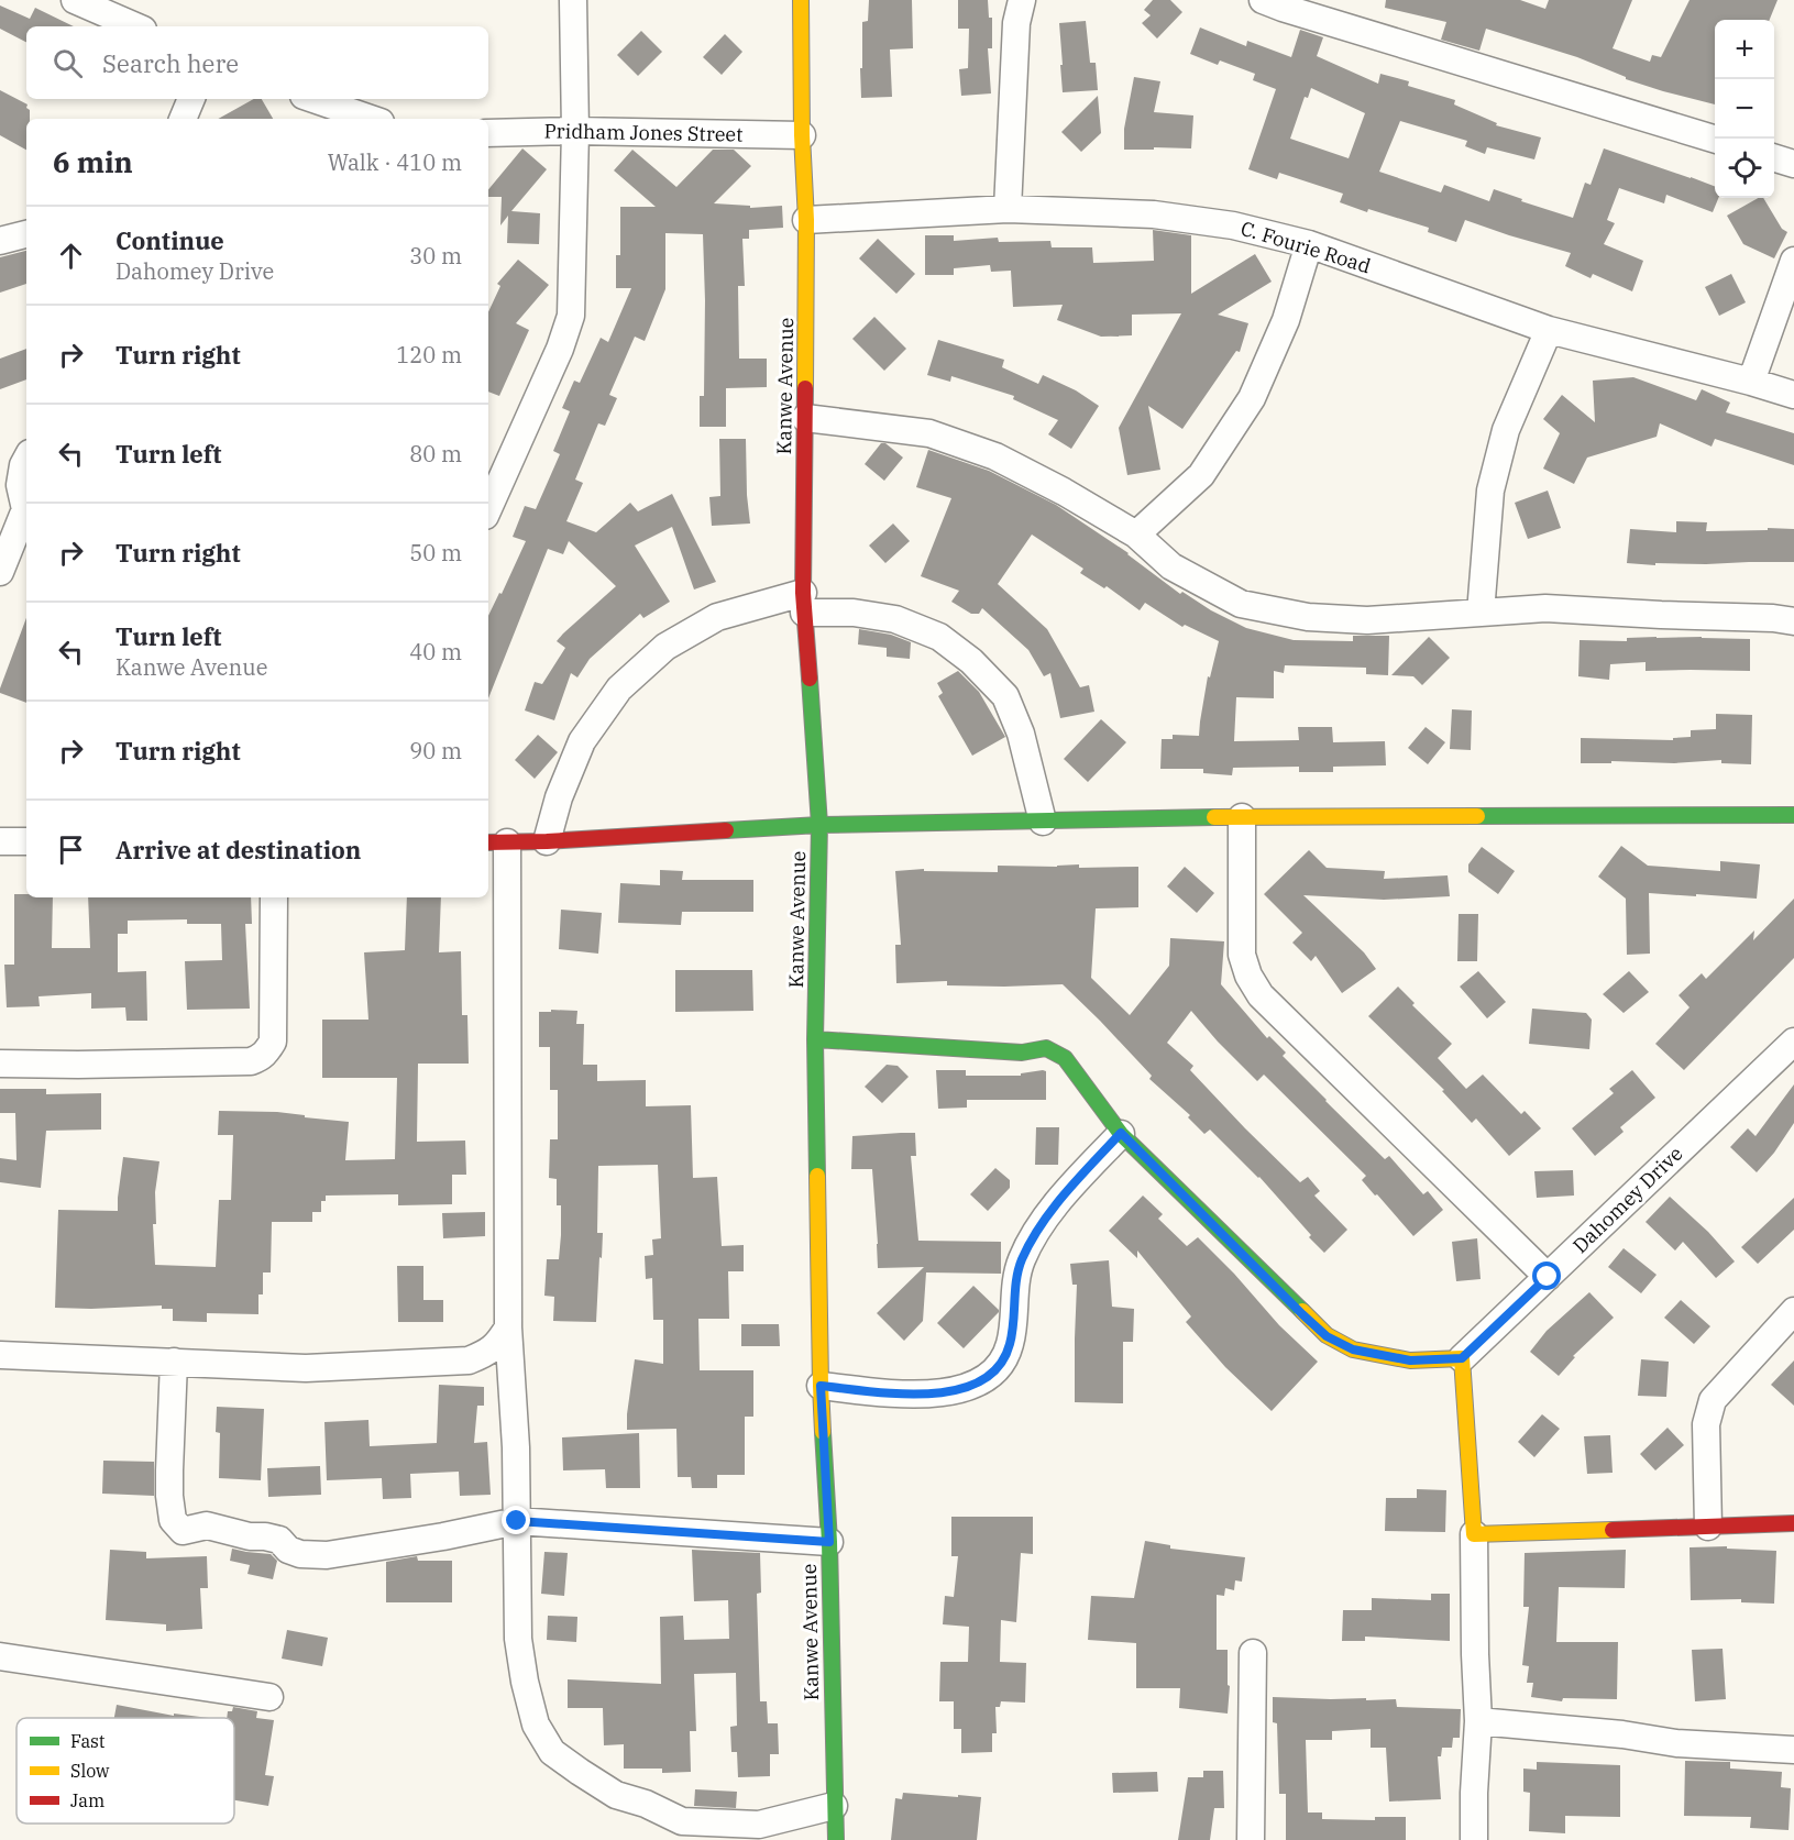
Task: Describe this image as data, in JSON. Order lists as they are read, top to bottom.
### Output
{
  "streets": {
    "street": [
      "Pridham Jones Street",
      "C. Fourie Road",
      "Kanwe Avenue",
      "Dahomey Drive"
    ]
  },
  "crossings": [
    ["Pridham Jones Street", "Kanwe Avenue"],
    ["C. Fourie Road", "Kanwe Avenue"]
  ],
  "legend": ["Fast", "Slow", "Jam"],
  "page": {
    "map_buttons": ["+", "−"],
    "search": "Search here",
    "heading": ["6 min", "Walk · 410 m"],
    "list": [
      ["Continue", "Dahomey Drive", "30 m"],
      ["Turn right", "120 m"],
      ["Turn left", "80 m"],
      ["Turn right", "50 m"],
      ["Turn left", "Kanwe Avenue", "40 m"],
      ["Turn right", "90 m"],
      "Arrive at destination"
    ]
  }
}
